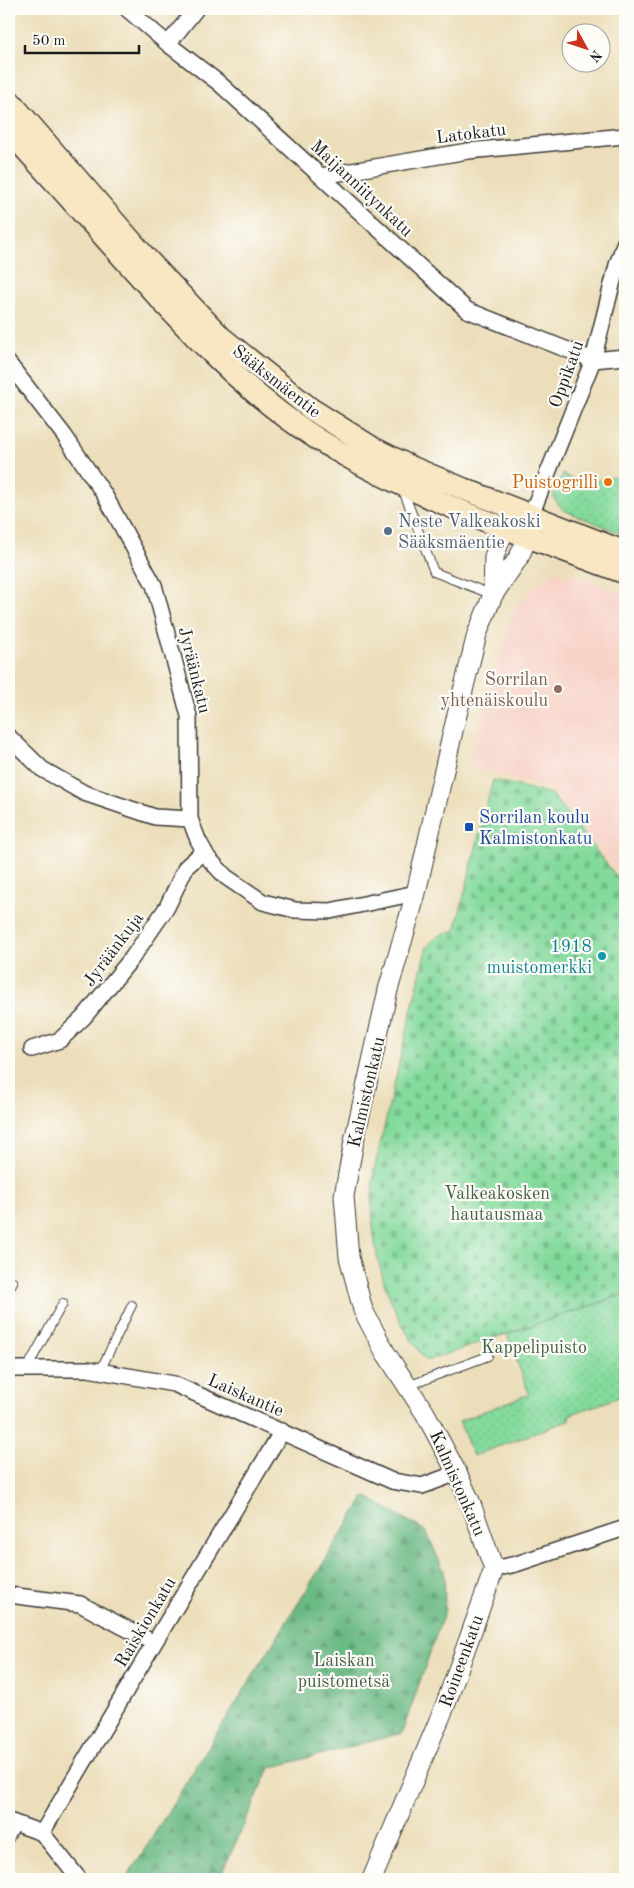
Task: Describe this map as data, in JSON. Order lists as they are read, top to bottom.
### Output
{
  "streets": {
    "main road": ["Sääksmäentie"],
    "street": [
      "Latokatu",
      "Maijanniitynkatu",
      "Oppikatu",
      "Jyräänkatu",
      "Jyräänkuja",
      "Kalmistonkatu",
      "Laiskantie",
      "Raiskionkatu",
      "Roineenkatu"
    ]
  },
  "crossings": [
    ["Latokatu", "Maijanniitynkatu"],
    ["Maijanniitynkatu", "Oppikatu"],
    ["Oppikatu", "Sääksmäentie"],
    ["Oppikatu", "Kalmistonkatu"],
    ["Sääksmäentie", "Kalmistonkatu"],
    ["Jyräänkatu", "Jyräänkuja"],
    ["Jyräänkatu", "Kalmistonkatu"],
    ["Kalmistonkatu", "Laiskantie"],
    ["Kalmistonkatu", "Roineenkatu"],
    ["Laiskantie", "Raiskionkatu"]
  ],
  "parks": ["Valkeakosken hautausmaa", "Kappelipuisto", "Laiskan puistometsä"],
  "places": {
    "other": [
      "Puistogrilli",
      "Neste Valkeakoski Sääksmäentie",
      "Sorrilan yhtenäiskoulu",
      "1918 muistomerkki"
    ],
    "transit": ["Sorrilan koulu Kalmistonkatu"]
  },
  "scale_bar": "50 m",
  "north": "bottom right"
}
